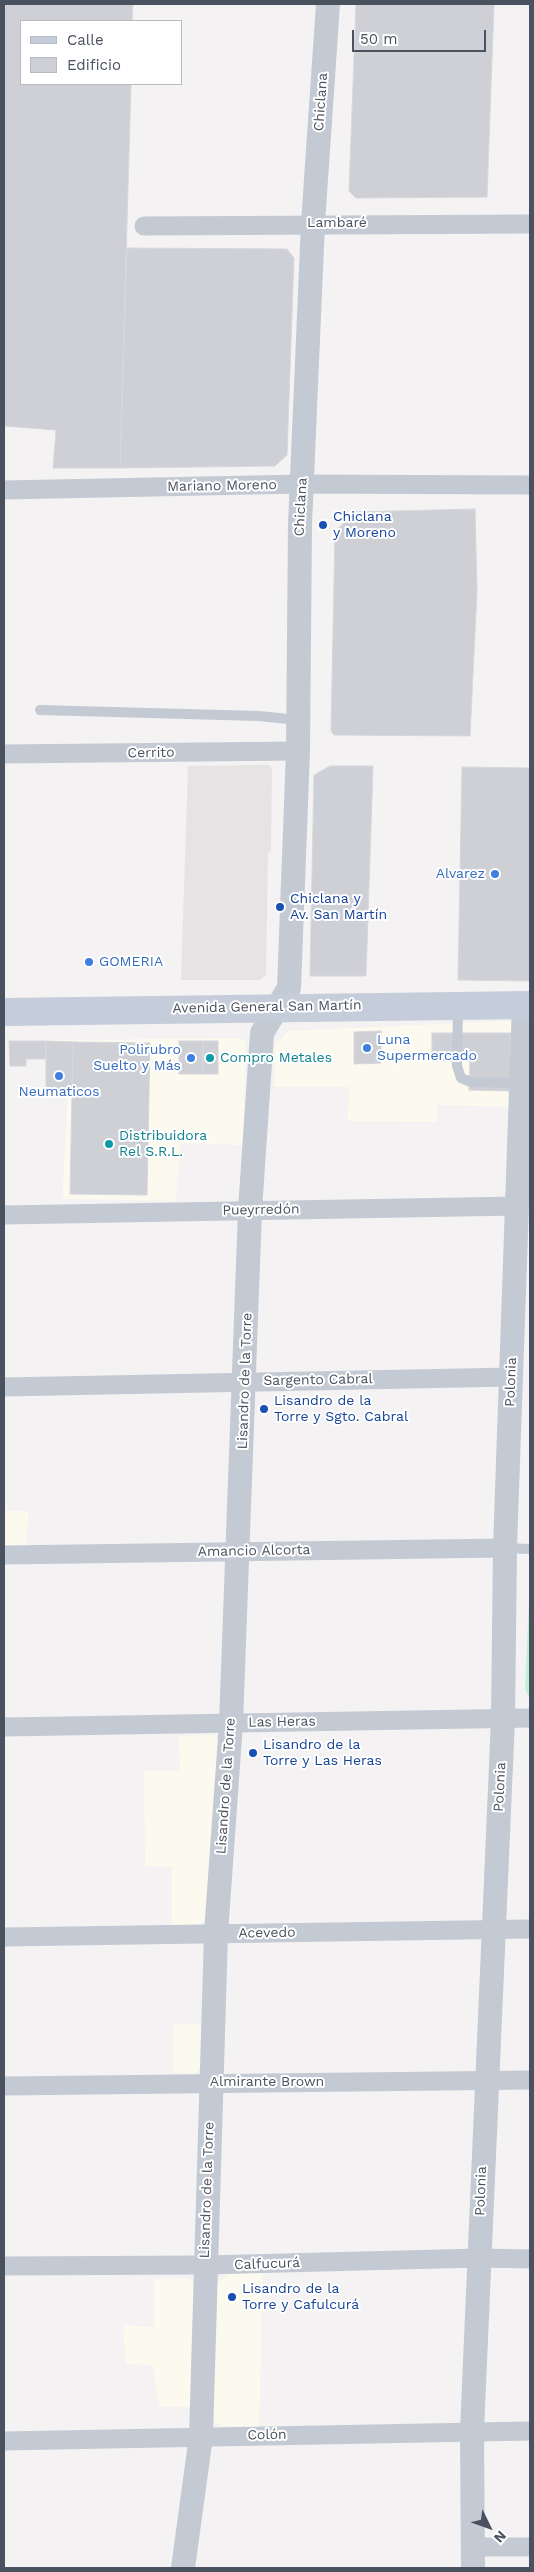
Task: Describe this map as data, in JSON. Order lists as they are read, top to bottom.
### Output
{
  "streets": {
    "main road": ["Avenida General San Martín"],
    "street": [
      "Chiclana",
      "Lambaré",
      "Mariano Moreno",
      "Cerrito",
      "Pueyrredón",
      "Sargento Cabral",
      "Lisandro de la Torre",
      "Polonia",
      "Amancio Alcorta",
      "Las Heras",
      "Acevedo",
      "Almirante Brown",
      "Calfucurá",
      "Colón"
    ]
  },
  "crossings": [
    ["Chiclana", "Lambaré"],
    ["Chiclana", "Mariano Moreno"],
    ["Chiclana", "Cerrito"],
    ["Chiclana", "Avenida General San Martín"],
    ["Chiclana", "Lisandro de la Torre"],
    ["Avenida General San Martín", "Lisandro de la Torre"],
    ["Avenida General San Martín", "Polonia"],
    ["Pueyrredón", "Lisandro de la Torre"],
    ["Pueyrredón", "Polonia"],
    ["Sargento Cabral", "Lisandro de la Torre"],
    ["Sargento Cabral", "Polonia"],
    ["Lisandro de la Torre", "Amancio Alcorta"],
    ["Lisandro de la Torre", "Las Heras"],
    ["Lisandro de la Torre", "Acevedo"],
    ["Lisandro de la Torre", "Almirante Brown"],
    ["Lisandro de la Torre", "Calfucurá"],
    ["Lisandro de la Torre", "Colón"],
    ["Polonia", "Amancio Alcorta"],
    ["Polonia", "Las Heras"],
    ["Polonia", "Acevedo"],
    ["Polonia", "Almirante Brown"],
    ["Polonia", "Calfucurá"],
    ["Polonia", "Colón"]
  ],
  "places": [
    "Chiclana y Moreno",
    "Alvarez",
    "Chiclana y Av. San Martín",
    "GOMERIA",
    "Luna Supermercado",
    "Polirubro Suelto y Más",
    "Compro Metales",
    "Neumaticos",
    "Distribuidora Rel S.R.L.",
    "Lisandro de la Torre y Sgto. Cabral",
    "Lisandro de la Torre y Las Heras",
    "Lisandro de la Torre y Cafulcurá"
  ],
  "legend": ["Calle", "Edificio"],
  "scale_bar": "50 m",
  "north": "bottom right"
}
